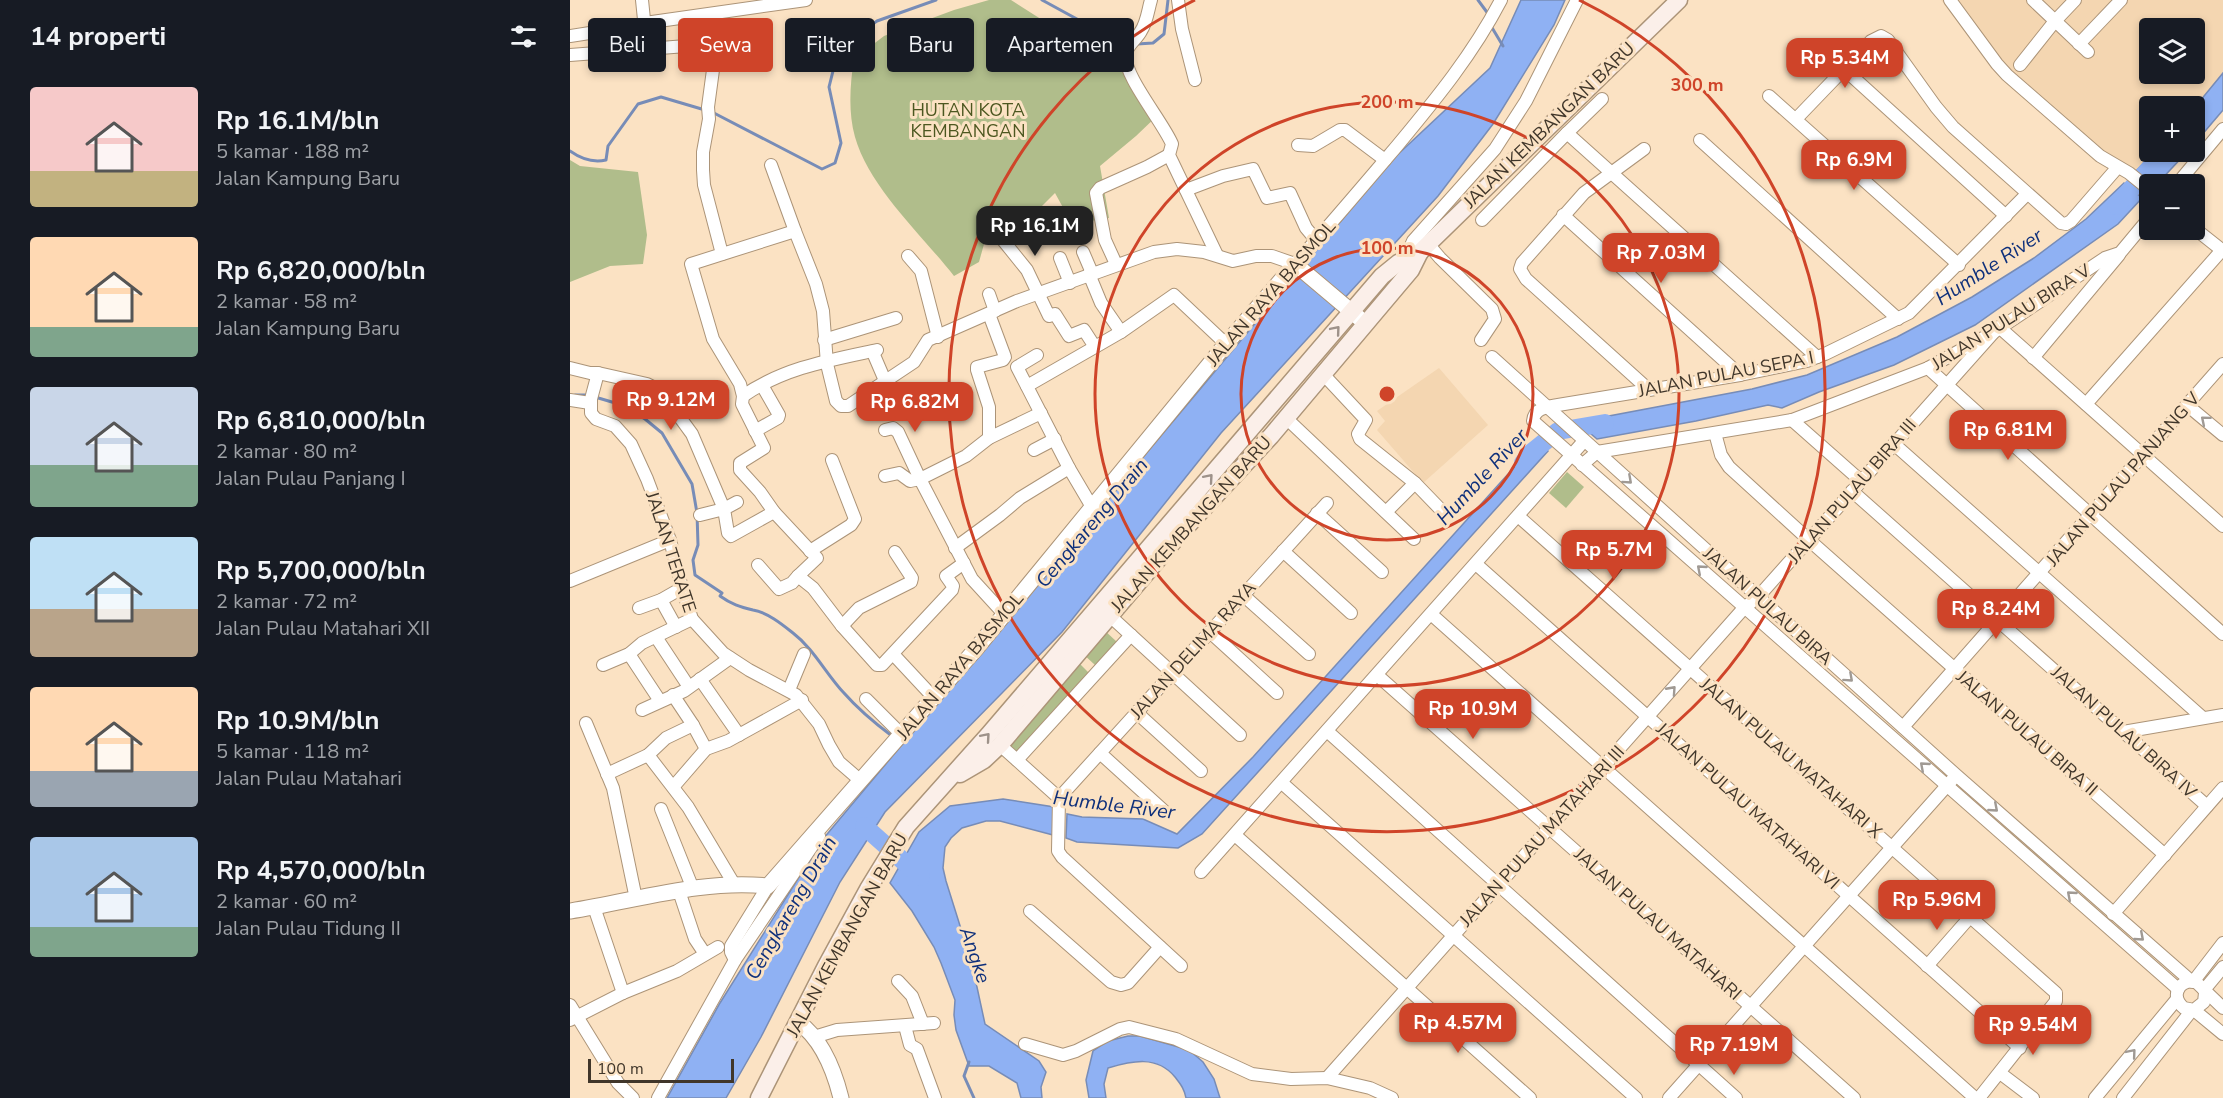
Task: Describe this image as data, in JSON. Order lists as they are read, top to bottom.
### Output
{
  "streets": {
    "main road": ["JALAN KEMBANGAN BARU"],
    "street": [
      "JALAN RAYA BASMOL",
      "JALAN PULAU BIRA V",
      "JALAN PULAU SEPA I",
      "JALAN PULAU PANJANG V",
      "JALAN PULAU BIRA III",
      "JALAN TERATE",
      "JALAN PULAU BIRA",
      "JALAN DELIMA RAYA",
      "JALAN PULAU BIRA IV",
      "JALAN PULAU BIRA II",
      "JALAN PULAU MATAHARI X",
      "JALAN PULAU MATAHARI VI",
      "JALAN PULAU MATAHARI III",
      "JALAN PULAU MATAHARI"
    ]
  },
  "crossings": [
    ["JALAN RAYA BASMOL", "JALAN TERATE"],
    ["JALAN PULAU BIRA V", "JALAN PULAU BIRA III"],
    ["JALAN PULAU BIRA V", "JALAN PULAU BIRA"],
    ["JALAN PULAU BIRA V", "JALAN PULAU BIRA II"],
    ["JALAN PULAU SEPA I", "JALAN PULAU BIRA"],
    ["JALAN PULAU PANJANG V", "JALAN PULAU BIRA"],
    ["JALAN PULAU PANJANG V", "JALAN PULAU BIRA IV"],
    ["JALAN PULAU PANJANG V", "JALAN PULAU BIRA II"],
    ["JALAN PULAU BIRA III", "JALAN PULAU BIRA"],
    ["JALAN PULAU BIRA III", "JALAN PULAU BIRA IV"],
    ["JALAN PULAU BIRA III", "JALAN PULAU BIRA II"],
    ["JALAN PULAU BIRA III", "JALAN PULAU MATAHARI III"],
    ["JALAN PULAU BIRA", "JALAN PULAU MATAHARI III"],
    ["JALAN PULAU MATAHARI X", "JALAN PULAU MATAHARI VI"],
    ["JALAN PULAU MATAHARI X", "JALAN PULAU MATAHARI III"],
    ["JALAN PULAU MATAHARI VI", "JALAN PULAU MATAHARI III"],
    ["JALAN PULAU MATAHARI III", "JALAN PULAU MATAHARI"]
  ],
  "water": ["Humble River", "Cengkareng Drain", "Angke"],
  "parks": ["HUTAN KOTA KEMBANGAN"],
  "scale_bar": "100 m",
  "page": {
    "heading": "14 properti",
    "map_buttons": ["+", "−"],
    "chip": [
      "Beli",
      "Sewa",
      "Filter",
      "Baru",
      "Apartemen"
    ],
    "price": [
      "Rp 5.34M",
      "Rp 6.9M",
      "Rp 16.1M",
      "Rp 7.03M",
      "Rp 9.12M",
      "Rp 6.82M",
      "Rp 6.81M",
      "Rp 5.7M",
      "Rp 8.24M",
      "Rp 10.9M",
      "Rp 5.96M",
      "Rp 4.57M",
      "Rp 9.54M",
      "Rp 7.19M"
    ],
    "list": [
      {
        "name": "Rp 16.1M/bln",
        "note": "5 kamar · 188 m² · Jalan Kampung Baru"
      },
      {
        "name": "Rp 6,820,000/bln",
        "note": "2 kamar · 58 m² · Jalan Kampung Baru"
      },
      {
        "name": "Rp 6,810,000/bln",
        "note": "2 kamar · 80 m² · Jalan Pulau Panjang I"
      },
      {
        "name": "Rp 5,700,000/bln",
        "note": "2 kamar · 72 m² · Jalan Pulau Matahari XII"
      },
      {
        "name": "Rp 10.9M/bln",
        "note": "5 kamar · 118 m² · Jalan Pulau Matahari"
      },
      {
        "name": "Rp 4,570,000/bln",
        "note": "2 kamar · 60 m² · Jalan Pulau Tidung II"
      }
    ],
    "scale": "100 m"
  },
  "rings": ["300 m", "200 m", "100 m"]
}
